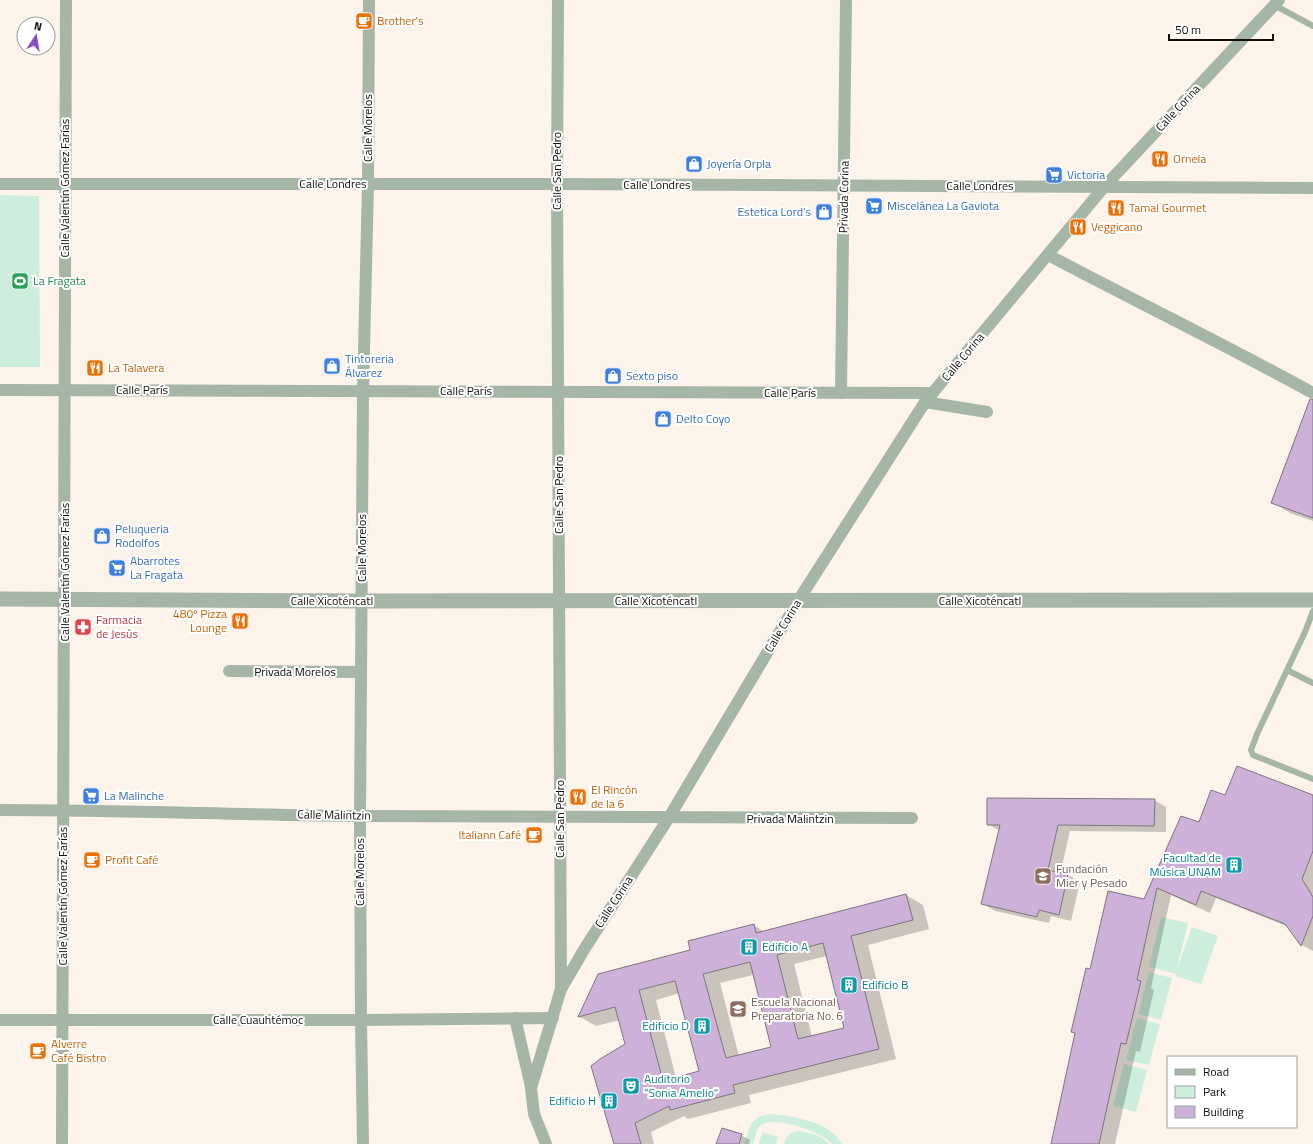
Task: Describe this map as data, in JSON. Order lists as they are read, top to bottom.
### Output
{
  "streets": {
    "street": [
      "Calle Corina",
      "Calle Morelos",
      "Calle San Pedro",
      "Calle Londres",
      "Calle Valentín Gómez Farías",
      "Privada Corina",
      "Calle París",
      "Calle Xicoténcatl",
      "Privada Morelos",
      "Calle Malintzin",
      "Privada Malintzin",
      "Calle Cuauhtémoc"
    ]
  },
  "crossings": [
    ["Calle Corina", "Calle San Pedro"],
    ["Calle Corina", "Calle Londres"],
    ["Calle Corina", "Calle París"],
    ["Calle Corina", "Calle Xicoténcatl"],
    ["Calle Corina", "Calle Malintzin"],
    ["Calle Corina", "Privada Malintzin"],
    ["Calle Corina", "Calle Cuauhtémoc"],
    ["Calle Morelos", "Calle Londres"],
    ["Calle Morelos", "Calle París"],
    ["Calle Morelos", "Calle Xicoténcatl"],
    ["Calle Morelos", "Privada Morelos"],
    ["Calle Morelos", "Calle Malintzin"],
    ["Calle Morelos", "Calle Cuauhtémoc"],
    ["Calle San Pedro", "Calle Londres"],
    ["Calle San Pedro", "Calle París"],
    ["Calle San Pedro", "Calle Xicoténcatl"],
    ["Calle San Pedro", "Calle Malintzin"],
    ["Calle Londres", "Calle Valentín Gómez Farías"],
    ["Calle Londres", "Privada Corina"],
    ["Calle Valentín Gómez Farías", "Calle París"],
    ["Calle Valentín Gómez Farías", "Calle Xicoténcatl"],
    ["Calle Valentín Gómez Farías", "Calle Malintzin"],
    ["Calle Valentín Gómez Farías", "Calle Cuauhtémoc"],
    ["Privada Corina", "Calle París"],
    ["Calle Malintzin", "Privada Malintzin"]
  ],
  "places": {
    "cafe": [
      "Brother's",
      "Italiann Café",
      "Profit Café",
      "Alverre Café Bistro"
    ],
    "restaurant": [
      "Ornela",
      "Tamal Gourmet",
      "Veggicano",
      "La Talavera",
      "480º Pizza Lounge",
      "El Rincón de la 6"
    ],
    "shop": [
      "Joyería Orpla",
      "Estetica Lord's",
      "Tintoreria Álvarez",
      "Sexto piso",
      "Delto Coyo",
      "Peluqueria Rodolfos"
    ],
    "supermarket": [
      "Victoria",
      "Miscelánea La Gaviota",
      "Abarrotes La Fragata",
      "La Malinche"
    ],
    "sports": ["La Fragata"],
    "pharmacy": ["Farmacia de Jesús"],
    "building": [
      "Facultad de Música UNAM",
      "Edificio A",
      "Edificio B",
      "Edificio D",
      "Edificio H"
    ],
    "school or university": ["Fundación Mier y Pesado", "Escuela Nacional Preparatoria No. 6"],
    "theatre": ["Auditorio \"Sonia Amelio\""]
  },
  "legend": ["Road", "Park", "Building"],
  "scale_bar": "50 m",
  "north": "top"
}
